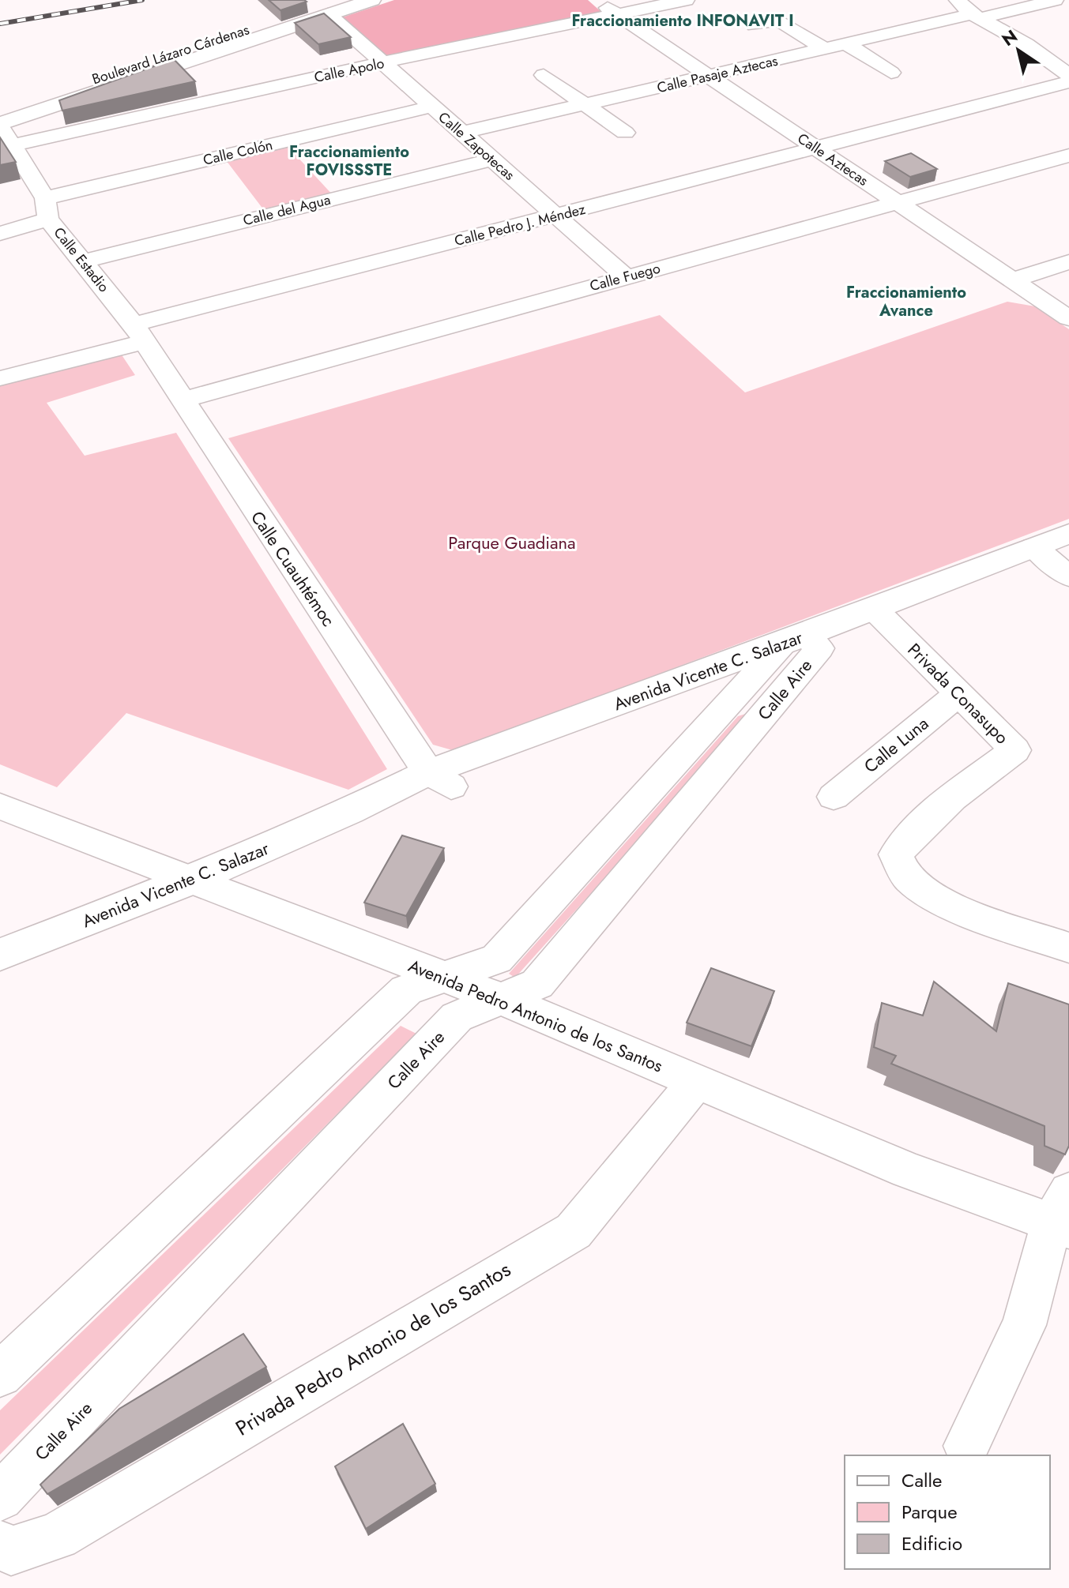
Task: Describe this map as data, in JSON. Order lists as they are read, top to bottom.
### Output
{
  "streets": {
    "main road": ["Boulevard Lázaro Cárdenas", "Avenida Vicente C. Salazar"],
    "street": [
      "Calle Apolo",
      "Calle Pasaje Aztecas",
      "Calle Zapotecas",
      "Calle Colón",
      "Calle Aztecas",
      "Calle del Agua",
      "Calle Pedro J. Méndez",
      "Calle Estadio",
      "Calle Fuego",
      "Calle Cuauhtémoc",
      "Calle Aire",
      "Privada Conasupo",
      "Calle Luna",
      "Avenida Pedro Antonio de los Santos",
      "Privada Pedro Antonio de los Santos"
    ]
  },
  "crossings": [
    ["Boulevard Lázaro Cárdenas", "Calle Zapotecas"],
    ["Boulevard Lázaro Cárdenas", "Calle Estadio"],
    ["Calle Apolo", "Calle Zapotecas"],
    ["Calle Apolo", "Calle Aztecas"],
    ["Calle Apolo", "Calle Estadio"],
    ["Calle Pasaje Aztecas", "Calle Zapotecas"],
    ["Calle Pasaje Aztecas", "Calle Aztecas"],
    ["Calle Zapotecas", "Calle Colón"],
    ["Calle Zapotecas", "Calle del Agua"],
    ["Calle Zapotecas", "Calle Pedro J. Méndez"],
    ["Calle Zapotecas", "Calle Fuego"],
    ["Calle Colón", "Calle Estadio"],
    ["Calle Aztecas", "Calle Pedro J. Méndez"],
    ["Calle Aztecas", "Calle Fuego"],
    ["Calle del Agua", "Calle Estadio"],
    ["Calle Pedro J. Méndez", "Calle Estadio"],
    ["Calle Pedro J. Méndez", "Calle Cuauhtémoc"],
    ["Calle Estadio", "Calle Cuauhtémoc"],
    ["Calle Fuego", "Calle Cuauhtémoc"],
    ["Calle Cuauhtémoc", "Avenida Vicente C. Salazar"],
    ["Avenida Vicente C. Salazar", "Calle Aire"],
    ["Avenida Vicente C. Salazar", "Privada Conasupo"],
    ["Avenida Vicente C. Salazar", "Avenida Pedro Antonio de los Santos"],
    ["Calle Aire", "Avenida Pedro Antonio de los Santos"],
    ["Privada Conasupo", "Calle Luna"],
    ["Avenida Pedro Antonio de los Santos", "Privada Pedro Antonio de los Santos"]
  ],
  "districts": ["Fraccionamiento INFONAVIT I", "Fraccionamiento FOVISSSTE", "Fraccionamiento Avance"],
  "parks": ["Parque Guadiana"],
  "legend": ["Calle", "Parque", "Edificio"],
  "north": "top left"
}
